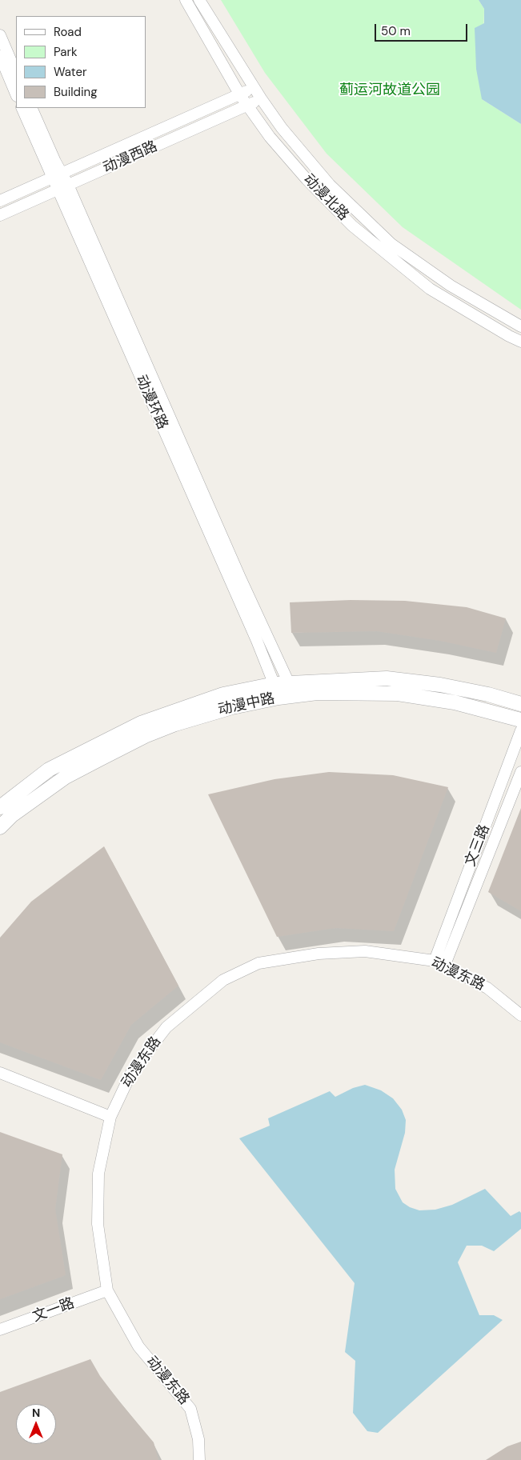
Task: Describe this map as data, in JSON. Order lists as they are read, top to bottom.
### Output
{
  "streets": {
    "street": [
      "动漫西路",
      "动漫北路",
      "动漫环路",
      "动漫中路",
      "文三路",
      "动漫东路",
      "文一路"
    ]
  },
  "crossings": [
    ["动漫西路", "动漫北路"],
    ["动漫西路", "动漫环路"],
    ["动漫环路", "动漫中路"],
    ["文三路", "动漫东路"],
    ["动漫东路", "文一路"]
  ],
  "parks": ["蓟运河故道公园"],
  "legend": [
    "Road",
    "Park",
    "Water",
    "Building"
  ],
  "scale_bar": "50 m",
  "north": "top"
}
